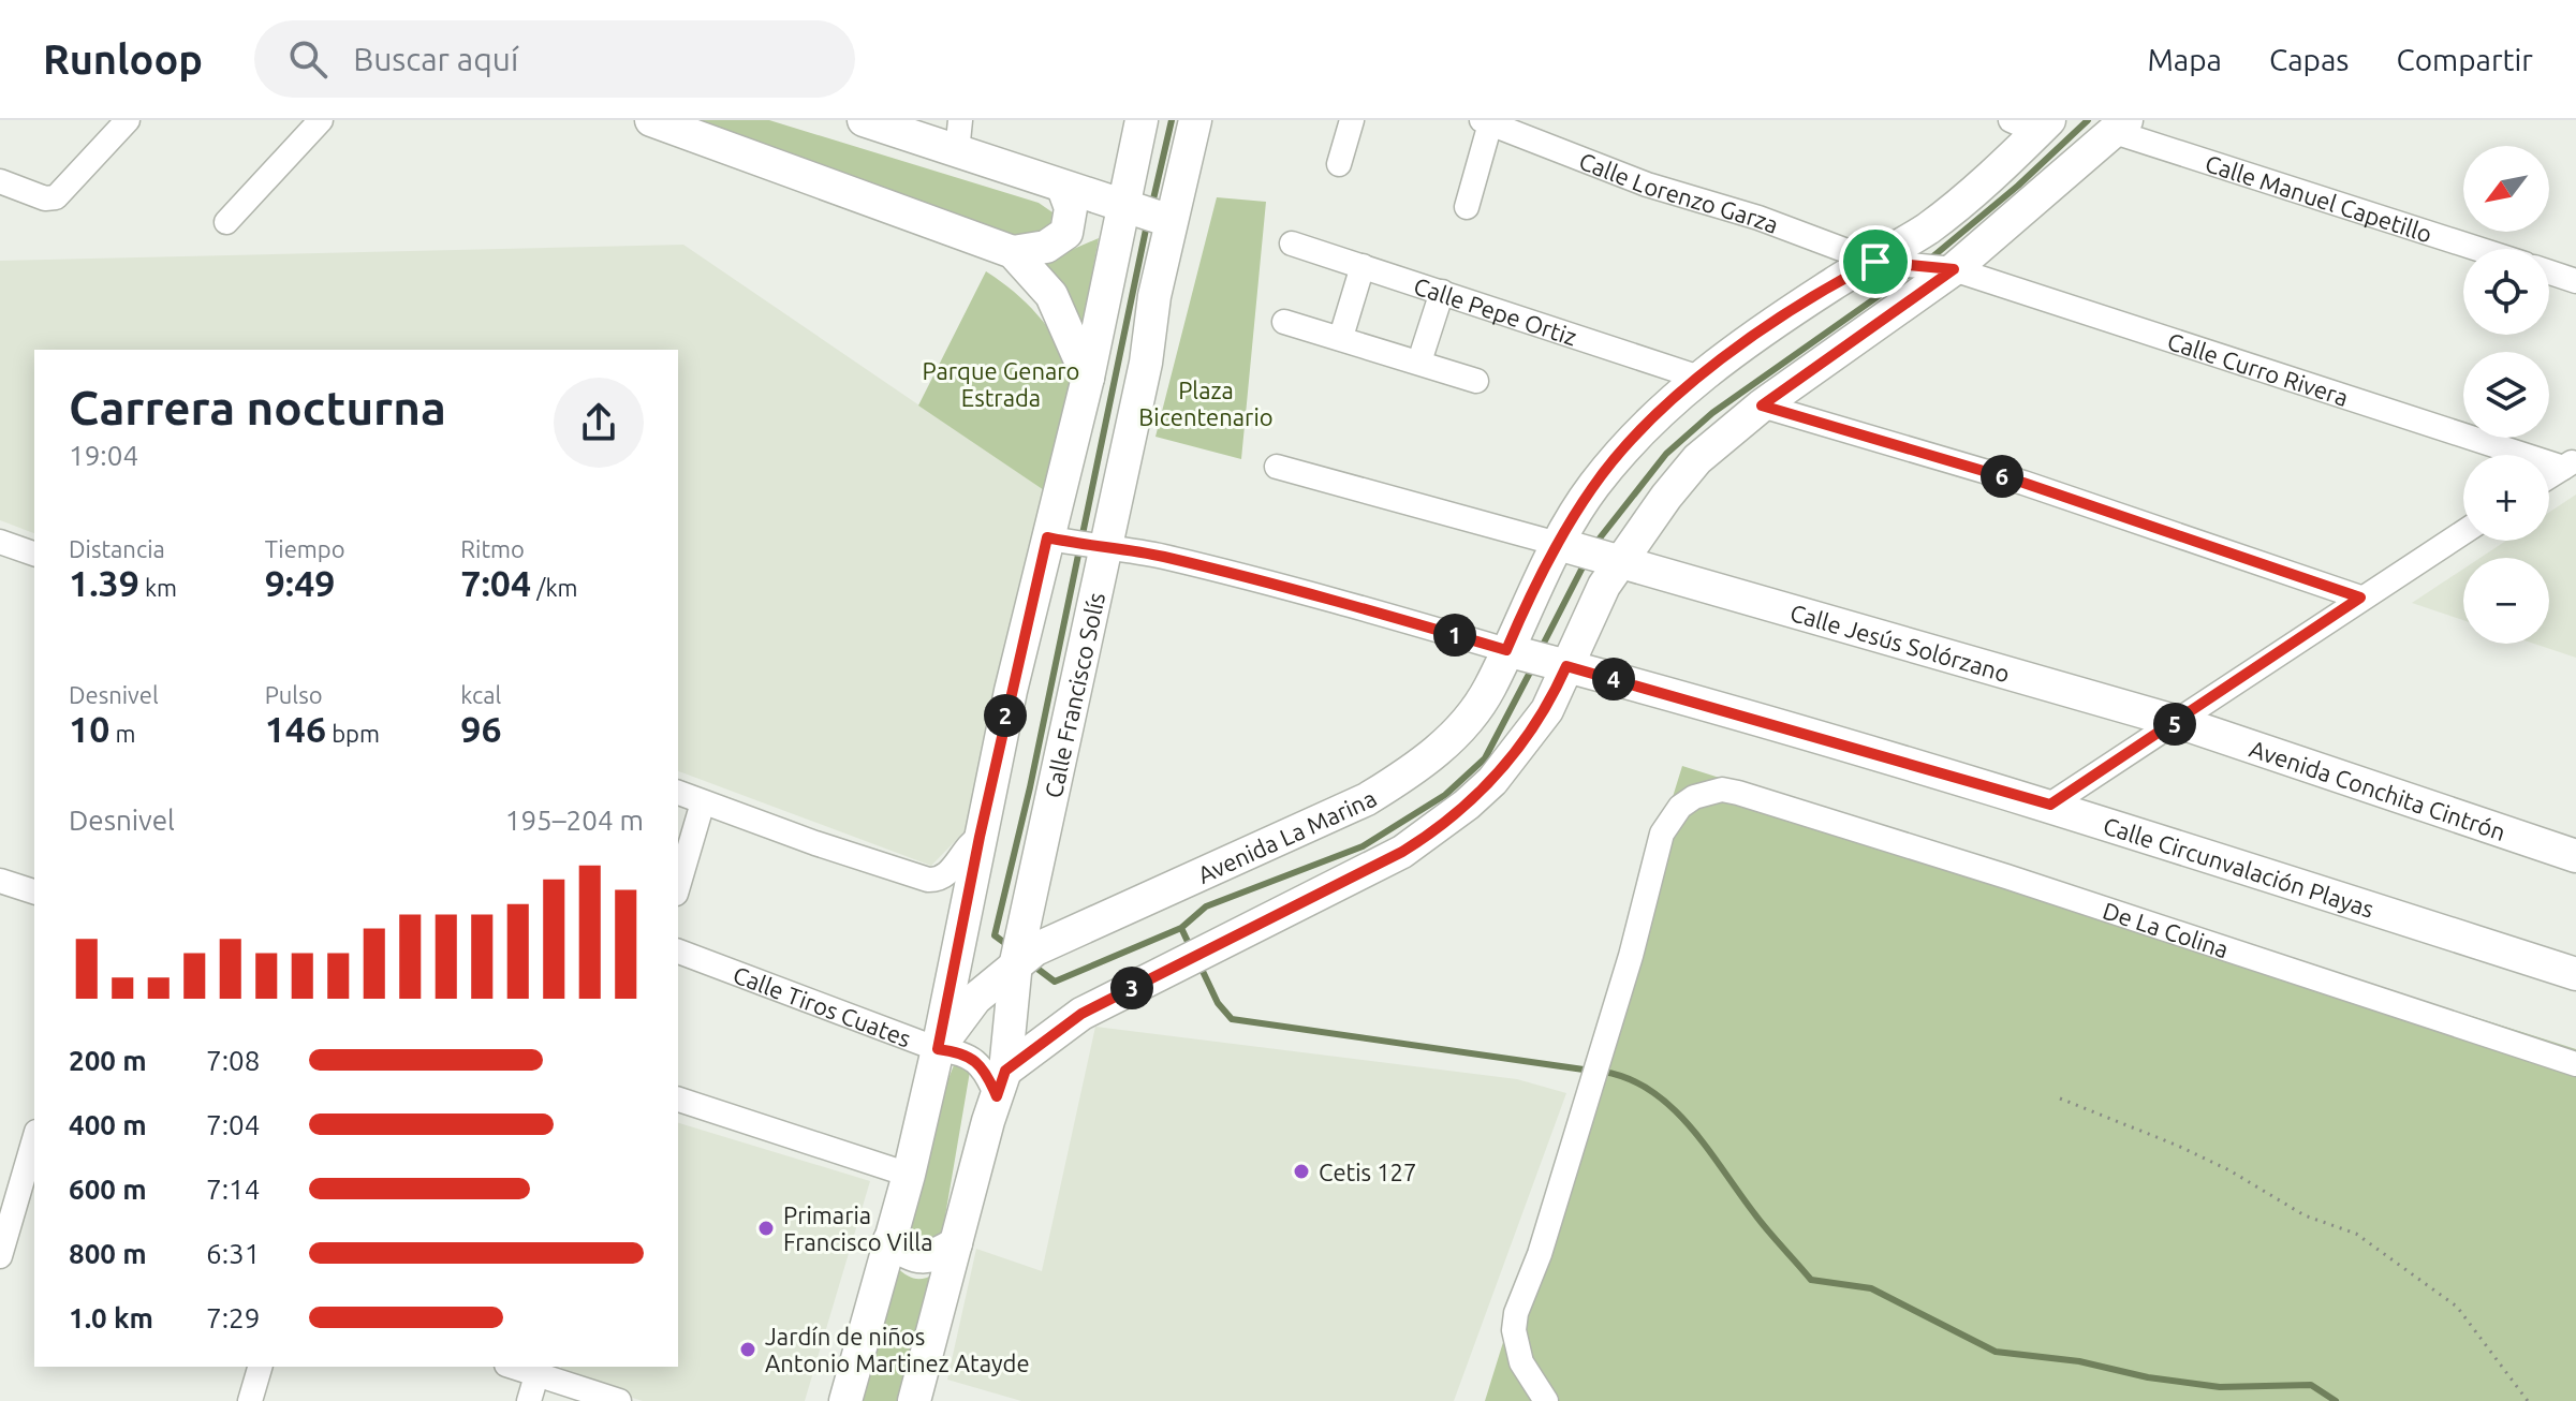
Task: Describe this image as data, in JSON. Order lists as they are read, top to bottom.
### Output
{
  "streets": {
    "main road": [
      "Calle Jesús Solórzano",
      "Calle Francisco Solís",
      "Avenida Conchita Cintrón",
      "Avenida La Marina",
      "Calle Circunvalación Playas"
    ],
    "street": [
      "Calle Lorenzo Garza",
      "Calle Manuel Capetillo",
      "Calle Pepe Ortiz",
      "Calle Curro Rivera",
      "De La Colina",
      "Calle Tiros Cuates"
    ]
  },
  "crossings": [
    ["Calle Lorenzo Garza", "Avenida La Marina"],
    ["Calle Pepe Ortiz", "Avenida La Marina"],
    ["Calle Jesús Solórzano", "Avenida Conchita Cintrón"],
    ["Calle Francisco Solís", "Avenida La Marina"],
    ["Calle Francisco Solís", "Calle Tiros Cuates"],
    ["Avenida La Marina", "Calle Circunvalación Playas"],
    ["Avenida La Marina", "Calle Tiros Cuates"]
  ],
  "parks": ["Parque Genaro Estrada", "Plaza Bicentenario"],
  "places": ["Cetis 127", "Primaria Francisco Villa", "Jardín de niños Antonio Martinez Atayde"],
  "north": "bottom left",
  "page": {
    "header": "Runloop",
    "search": "Buscar aquí",
    "nav": ["Mapa", "Capas", "Compartir"],
    "map_buttons": ["+", "−"],
    "heading": ["Carrera nocturna", "19:04"],
    "pins": [
      "6",
      "1",
      "4",
      "2",
      "5",
      "3"
    ],
    "stats": [
      ["Distancia", "1.39 km"],
      ["Tiempo", "9:49"],
      ["Ritmo", "7:04 /km"],
      ["Desnivel", "10 m"],
      ["Pulso", "146 bpm"],
      ["kcal", "96"]
    ],
    "chart": ["Desnivel", "195–204 m"],
    "list": [
      {
        "name": "200 m",
        "note": "7:08"
      },
      {
        "name": "400 m",
        "note": "7:04"
      },
      {
        "name": "600 m",
        "note": "7:14"
      },
      {
        "name": "800 m",
        "note": "6:31"
      },
      {
        "name": "1.0 km",
        "note": "7:29"
      }
    ]
  }
}
